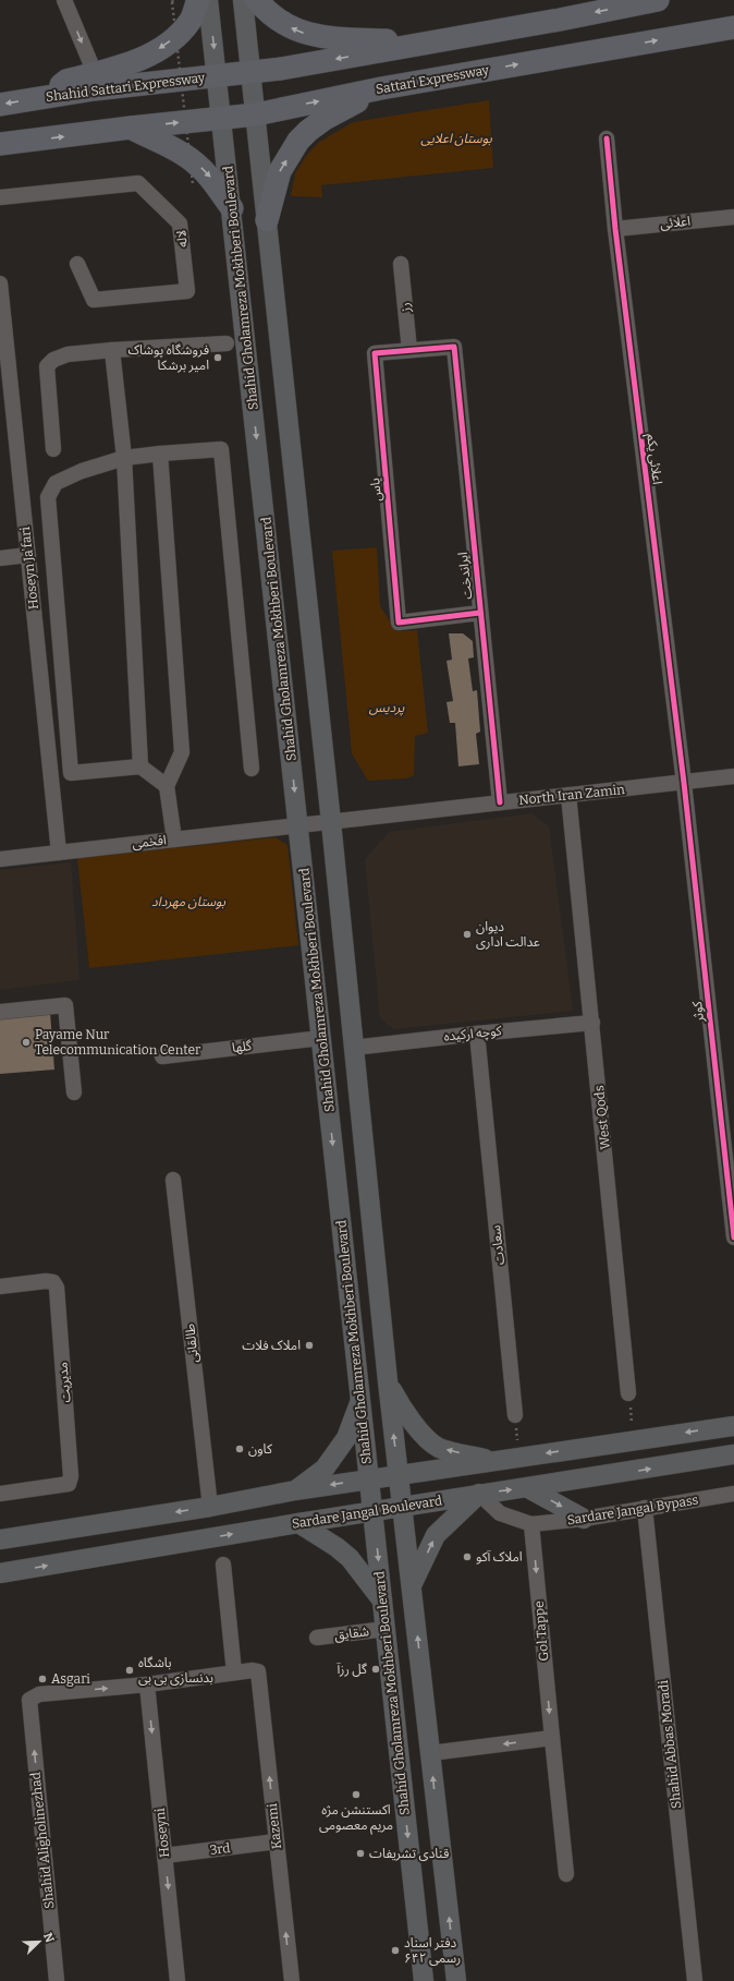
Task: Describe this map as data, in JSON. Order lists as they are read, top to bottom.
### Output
{
  "streets": {
    "highway": ["Sattari Expressway", "Shahid Sattari Expressway"],
    "main road": ["Shahid Gholamreza Mokhberi Boulevard", "Sardare Jangal Boulevard"],
    "street": [
      "اعلائی",
      "لاله",
      "رز",
      "اعلائی یکم",
      "یاس",
      "Hoseyn Ja'fari",
      "ایراندخت",
      "North Iran Zamin",
      "افخمی",
      "کوثر",
      "کوچه ارکیده",
      "گلها",
      "West Qods",
      "سعادت",
      "طالقانی",
      "مدیریت",
      "Sardare Jangal Bypass",
      "Gol Tappe",
      "شقایق",
      "Shahid Abbas Moradi",
      "Kazemi",
      "Hoseyni",
      "Shahid Aligholinezhad",
      "3rd"
    ]
  },
  "crossings": [
    ["Sattari Expressway", "Shahid Gholamreza Mokhberi Boulevard"],
    ["Shahid Sattari Expressway", "Shahid Gholamreza Mokhberi Boulevard"],
    ["اعلائی", "اعلائی یکم"],
    ["Shahid Gholamreza Mokhberi Boulevard", "North Iran Zamin"],
    ["Shahid Gholamreza Mokhberi Boulevard", "افخمی"],
    ["Shahid Gholamreza Mokhberi Boulevard", "گلها"],
    ["Shahid Gholamreza Mokhberi Boulevard", "Sardare Jangal Boulevard"],
    ["Shahid Gholamreza Mokhberi Boulevard", "شقایق"],
    ["رز", "یاس"],
    ["اعلائی یکم", "North Iran Zamin"],
    ["اعلائی یکم", "کوثر"],
    ["یاس", "ایراندخت"],
    ["Hoseyn Ja'fari", "افخمی"],
    ["ایراندخت", "North Iran Zamin"],
    ["North Iran Zamin", "افخمی"],
    ["North Iran Zamin", "کوثر"],
    ["North Iran Zamin", "West Qods"],
    ["کوچه ارکیده", "West Qods"],
    ["کوچه ارکیده", "سعادت"],
    ["Sardare Jangal Bypass", "Gol Tappe"],
    ["Sardare Jangal Bypass", "Shahid Abbas Moradi"],
    ["Kazemi", "3rd"],
    ["Hoseyni", "Shahid Aligholinezhad"],
    ["Hoseyni", "3rd"]
  ],
  "one_way": ["Gol Tappe", "Hoseyni"],
  "parks": ["بوستان اعلایی", "پردیس", "بوستان مهرداد"],
  "places": [
    "فروشگاه پوشاک امیر برشکا",
    "دیوان عدالت اداری",
    "Payame Nur Telecommunication Center",
    "املاک فلات",
    "کاون",
    "املاک آکو",
    "گل رزآ",
    "باشگاه بدنسازی بی بی",
    "Asgari",
    "اکستنشن مژه مریم معصومی",
    "قنادی تشریفات",
    "دفتر اسناد رسمی ۶۴۲"
  ],
  "north": "top right"
}
